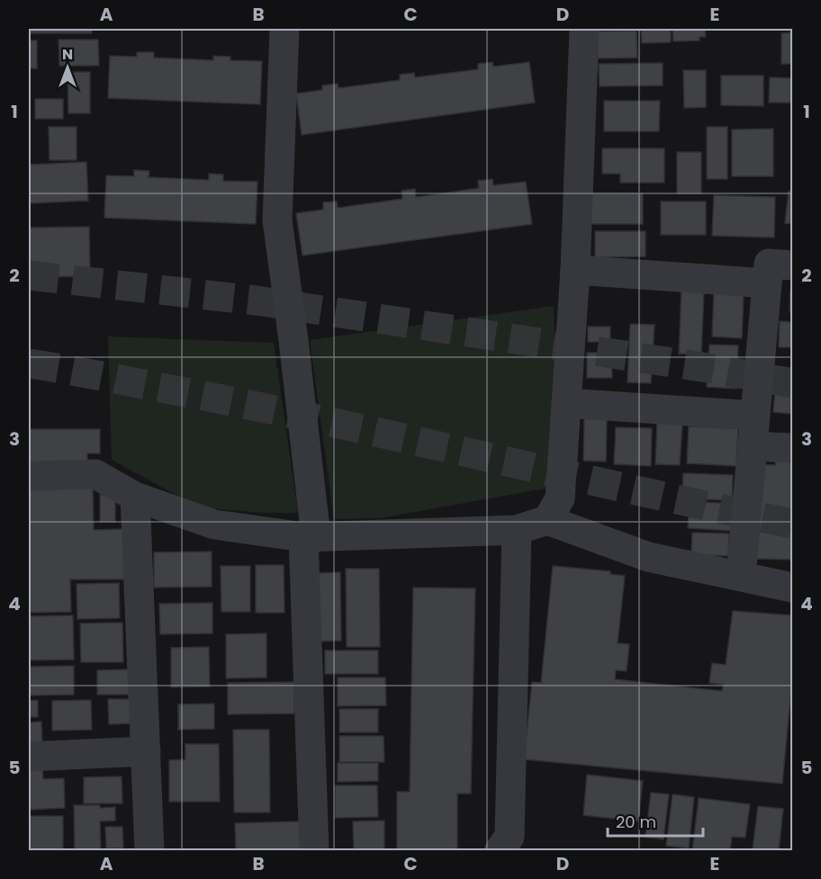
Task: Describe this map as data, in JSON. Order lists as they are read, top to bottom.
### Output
{
  "scale_bar": "20 m",
  "north": "top",
  "grid": {
    "columns": [
      "A",
      "B",
      "C",
      "D",
      "E"
    ],
    "rows": [
      "1",
      "2",
      "3",
      "4",
      "5"
    ]
  }
}
